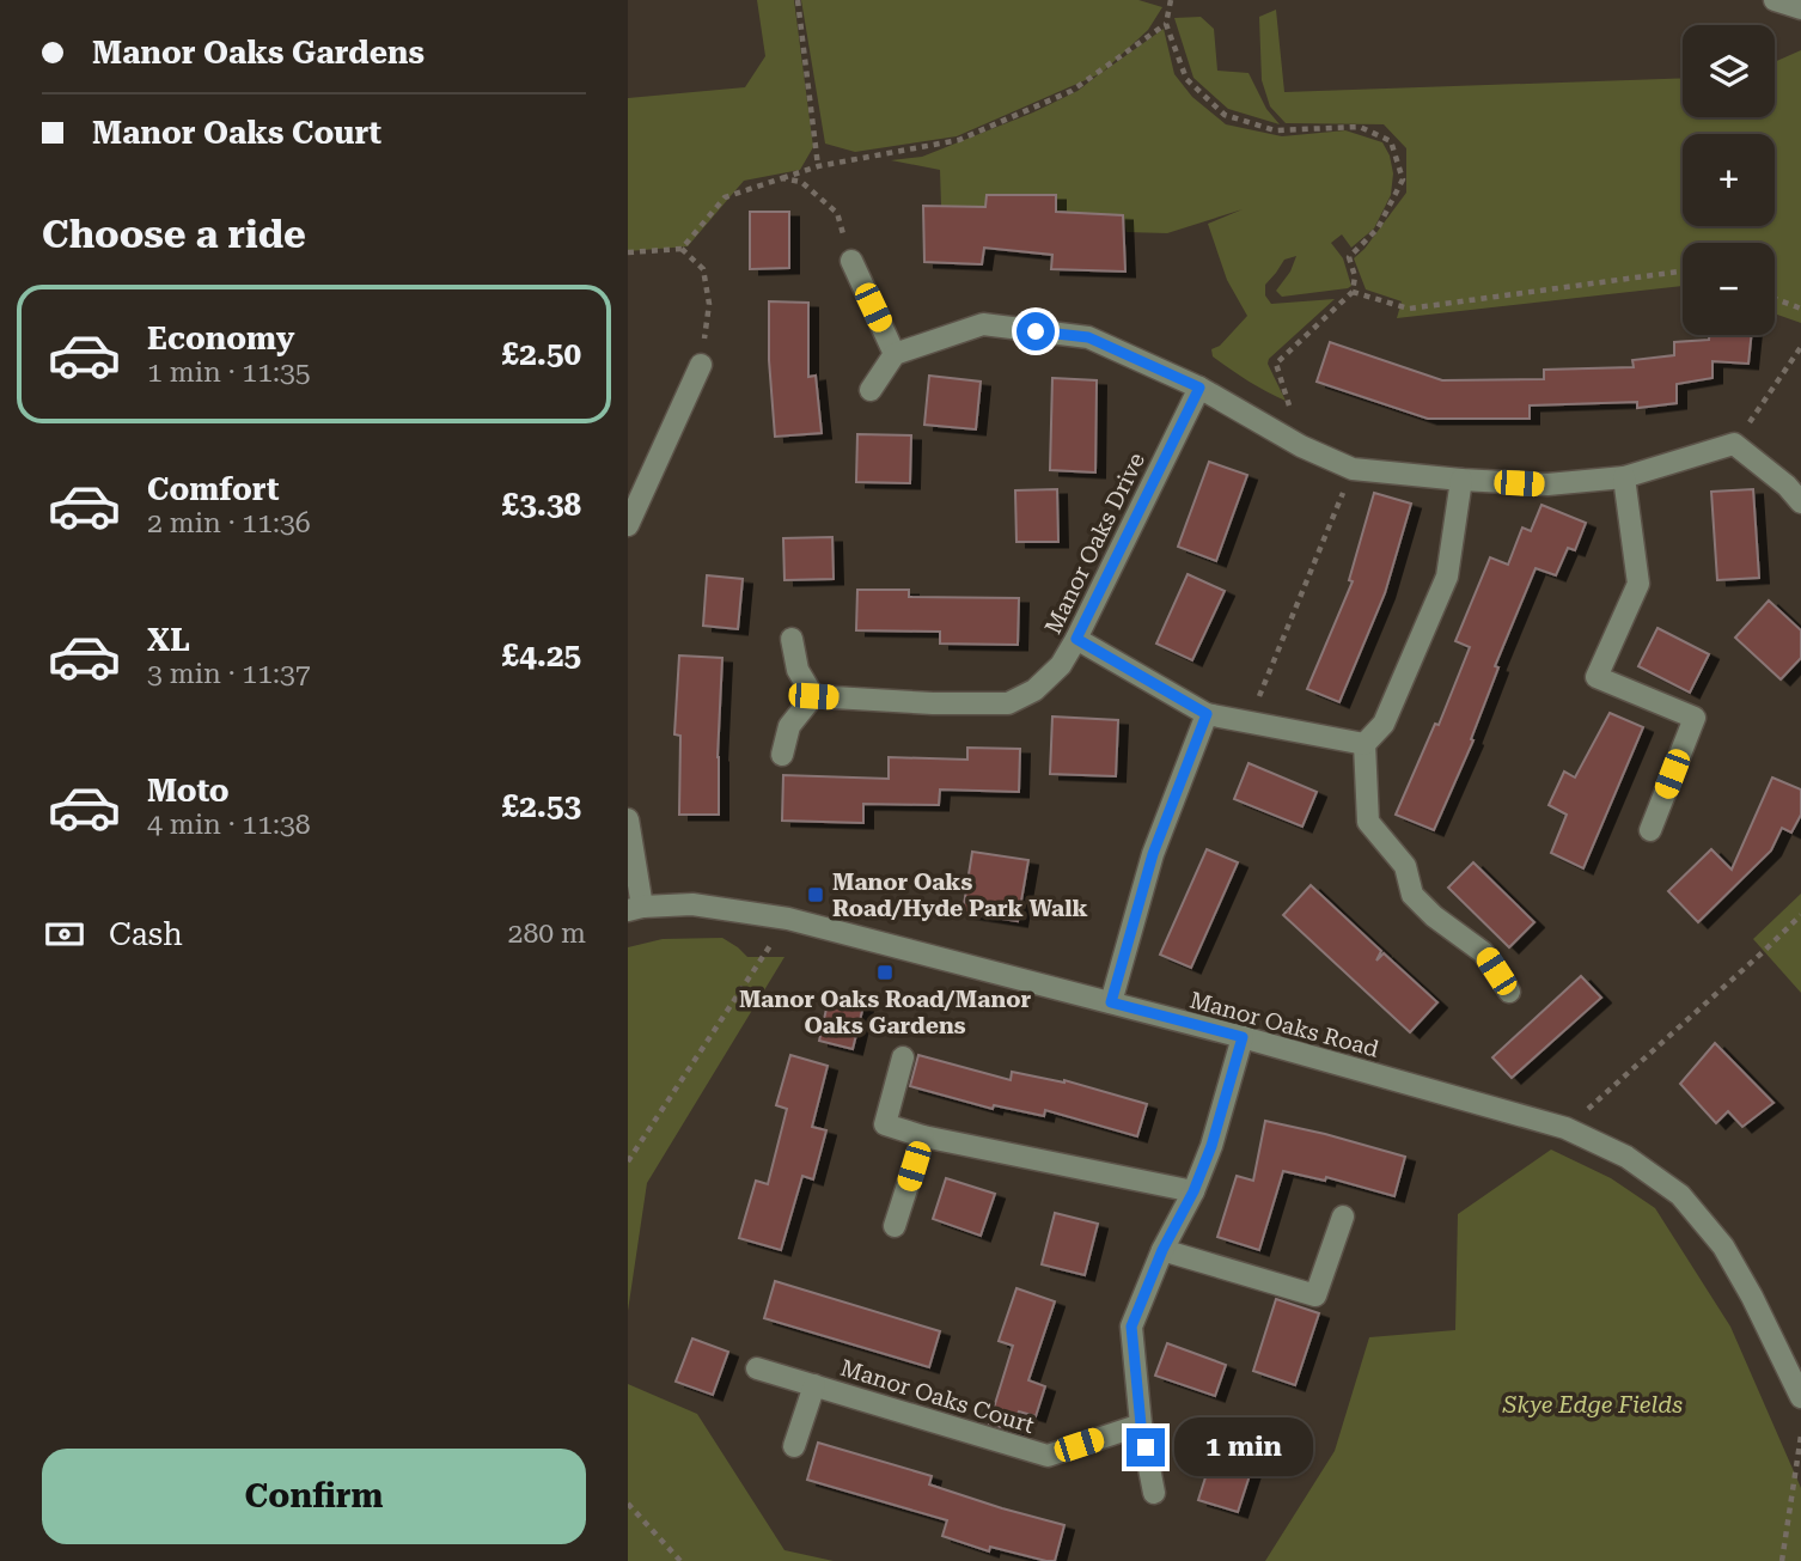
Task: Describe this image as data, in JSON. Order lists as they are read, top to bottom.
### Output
{
  "streets": {
    "street": ["Manor Oaks Drive", "Manor Oaks Road", "Manor Oaks Court"]
  },
  "parks": ["Skye Edge Fields"],
  "places": {
    "transit": ["Manor Oaks Road/Hyde Park Walk", "Manor Oaks Road/Manor Oaks Gardens"]
  },
  "page": {
    "banner": ["Manor Oaks Gardens", "Manor Oaks Court"],
    "map_buttons": ["+", "−"],
    "heading": "Choose a ride",
    "list": [
      {
        "name": "Economy",
        "note": "1 min · 11:35",
        "value": "£2.50"
      },
      {
        "name": "Comfort",
        "note": "2 min · 11:36",
        "value": "£3.38"
      },
      {
        "name": "XL",
        "note": "3 min · 11:37",
        "value": "£4.25"
      },
      {
        "name": "Moto",
        "note": "4 min · 11:38",
        "value": "£2.53"
      }
    ],
    "pay": ["Cash", "280 m"],
    "bubble": "1 min",
    "buttons": "Confirm"
  }
}
